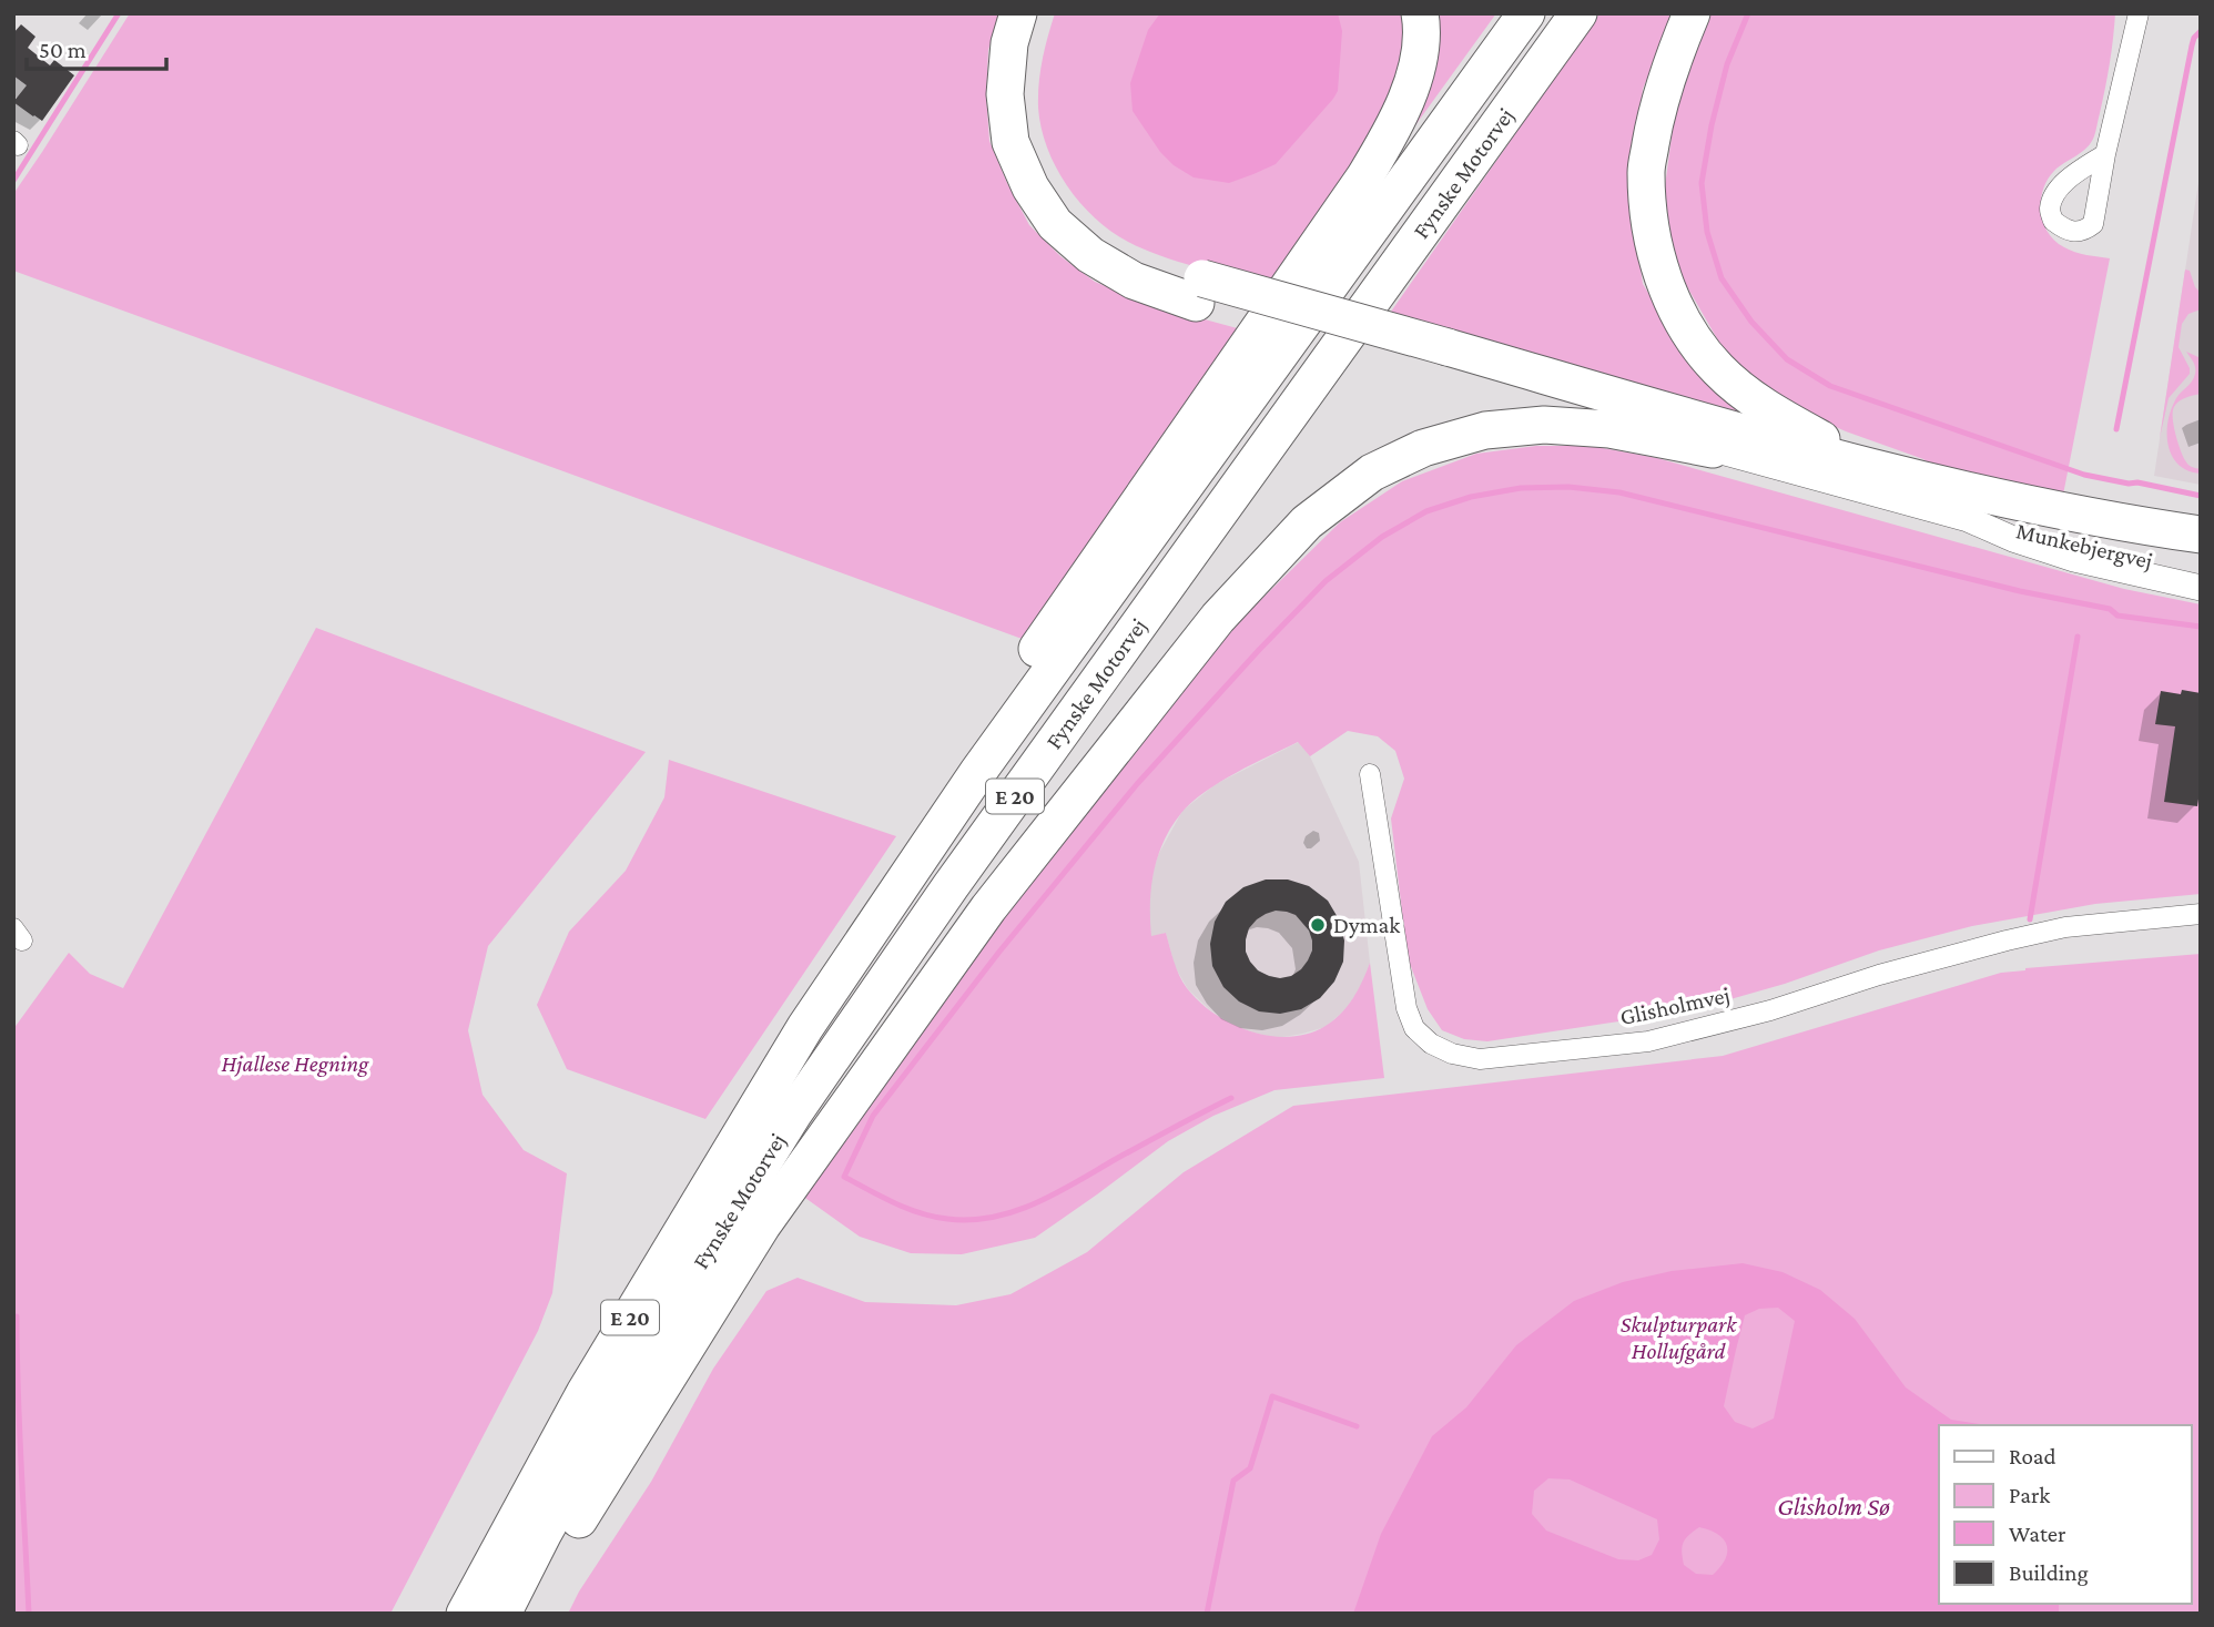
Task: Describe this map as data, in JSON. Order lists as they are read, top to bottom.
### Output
{
  "streets": {
    "highway": ["Fynske Motorvej", "E 20"],
    "street": ["Munkebjergvej", "Glisholmvej"]
  },
  "water": ["Glisholm Sø"],
  "parks": ["Hjallese Hegning", "Skulpturpark Hollufgård"],
  "places": ["Dymak"],
  "legend": [
    "Road",
    "Park",
    "Water",
    "Building"
  ],
  "scale_bar": "50 m"
}
